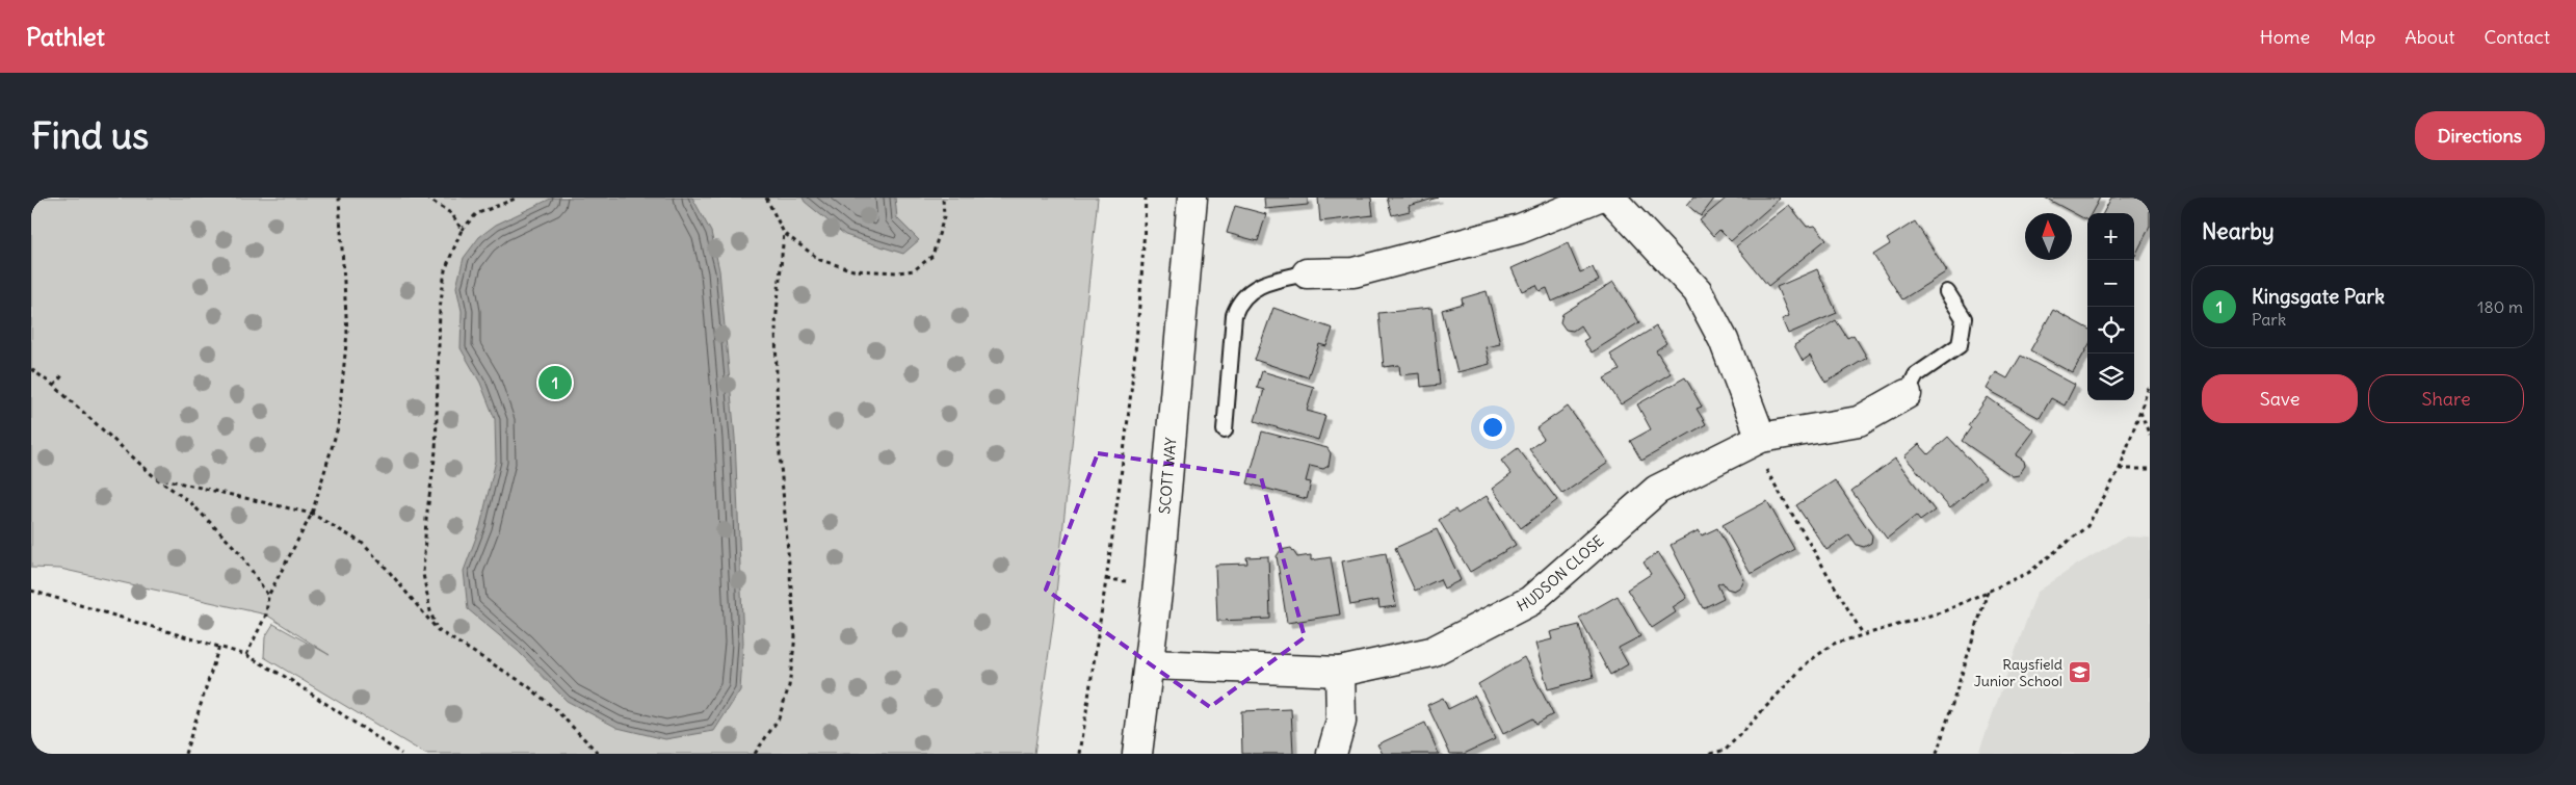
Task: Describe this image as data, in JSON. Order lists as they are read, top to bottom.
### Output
{
  "streets": {
    "street": ["SCOTT WAY", "HUDSON CLOSE"]
  },
  "crossings": [
    ["SCOTT WAY", "HUDSON CLOSE"]
  ],
  "places": {
    "school or university": ["Raysfield Junior School"]
  },
  "north": "top",
  "page": {
    "header": "Pathlet",
    "nav": [
      "Home",
      "Map",
      "About",
      "Contact"
    ],
    "buttons": [
      "Directions",
      ["Save", "Share"]
    ],
    "title": "Find us",
    "heading": "Nearby",
    "map_buttons": ["+", "−"],
    "list": [
      {
        "mark": "1",
        "name": "Kingsgate Park",
        "note": "Park",
        "value": "180 m"
      }
    ],
    "pins": "1"
  }
}
